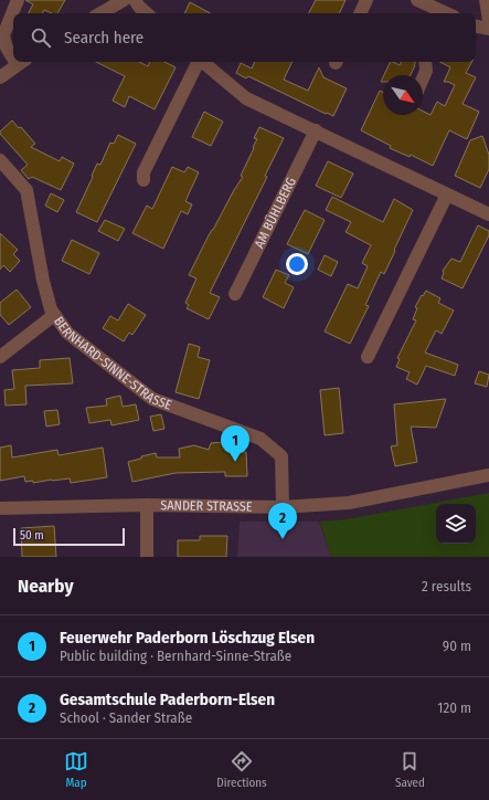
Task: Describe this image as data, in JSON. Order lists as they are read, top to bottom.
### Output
{
  "streets": {
    "street": ["AM BÜHLBERG", "BERNHARD-SINNE-STRASSE", "SANDER STRASSE"]
  },
  "crossings": [
    ["BERNHARD-SINNE-STRASSE", "SANDER STRASSE"]
  ],
  "scale_bar": "50 m",
  "north": "bottom right",
  "page": {
    "search": "Search here",
    "pins": ["1", "2"],
    "scale": "50 m",
    "heading": ["Nearby", "2 results"],
    "list": [
      {
        "mark": "1",
        "name": "Feuerwehr Paderborn Löschzug Elsen",
        "note": "Public building · Bernhard-Sinne-Straße",
        "value": "90 m"
      },
      {
        "mark": "2",
        "name": "Gesamtschule Paderborn-Elsen",
        "note": "School · Sander Straße",
        "value": "120 m"
      }
    ],
    "nav": ["Map", "Directions", "Saved"]
  }
}
